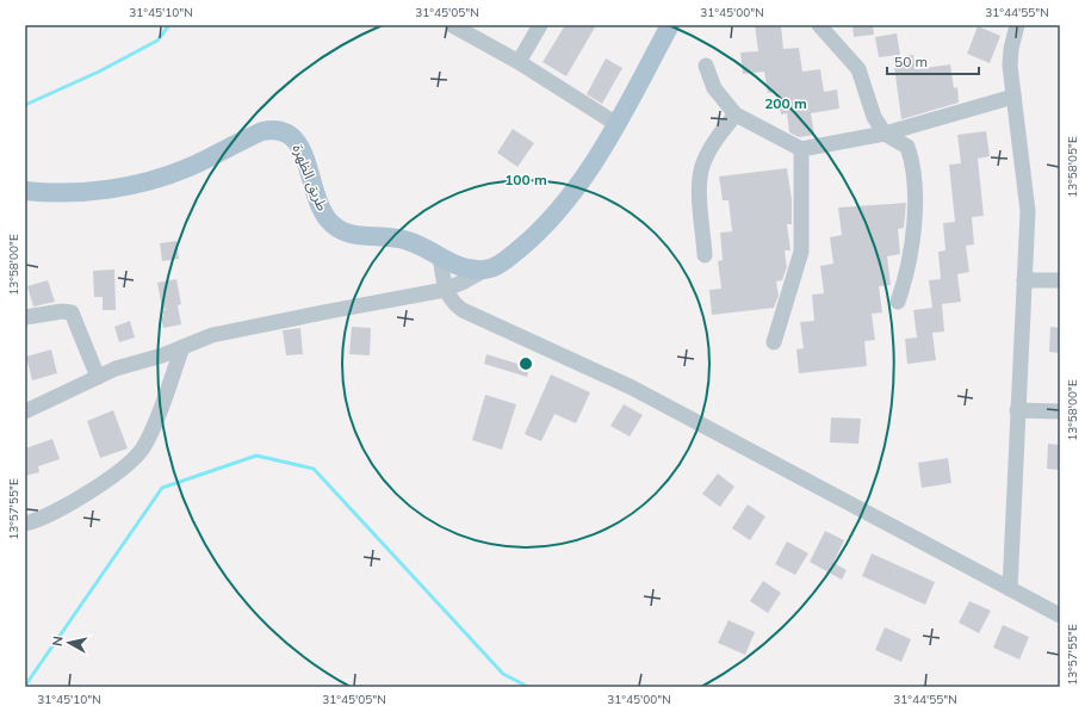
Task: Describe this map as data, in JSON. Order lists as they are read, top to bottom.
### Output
{
  "streets": {
    "main road": ["طريق الظهرة"]
  },
  "scale_bar": "50 m",
  "north": "left",
  "coordinates": [
    "31°45'10\"N",
    "31°45'05\"N",
    "31°45'00\"N",
    "31°44'55\"N",
    "13°58'05\"E",
    "13°58'00\"E",
    "13°57'55\"E"
  ],
  "rings": ["200 m", "100 m"]
}
